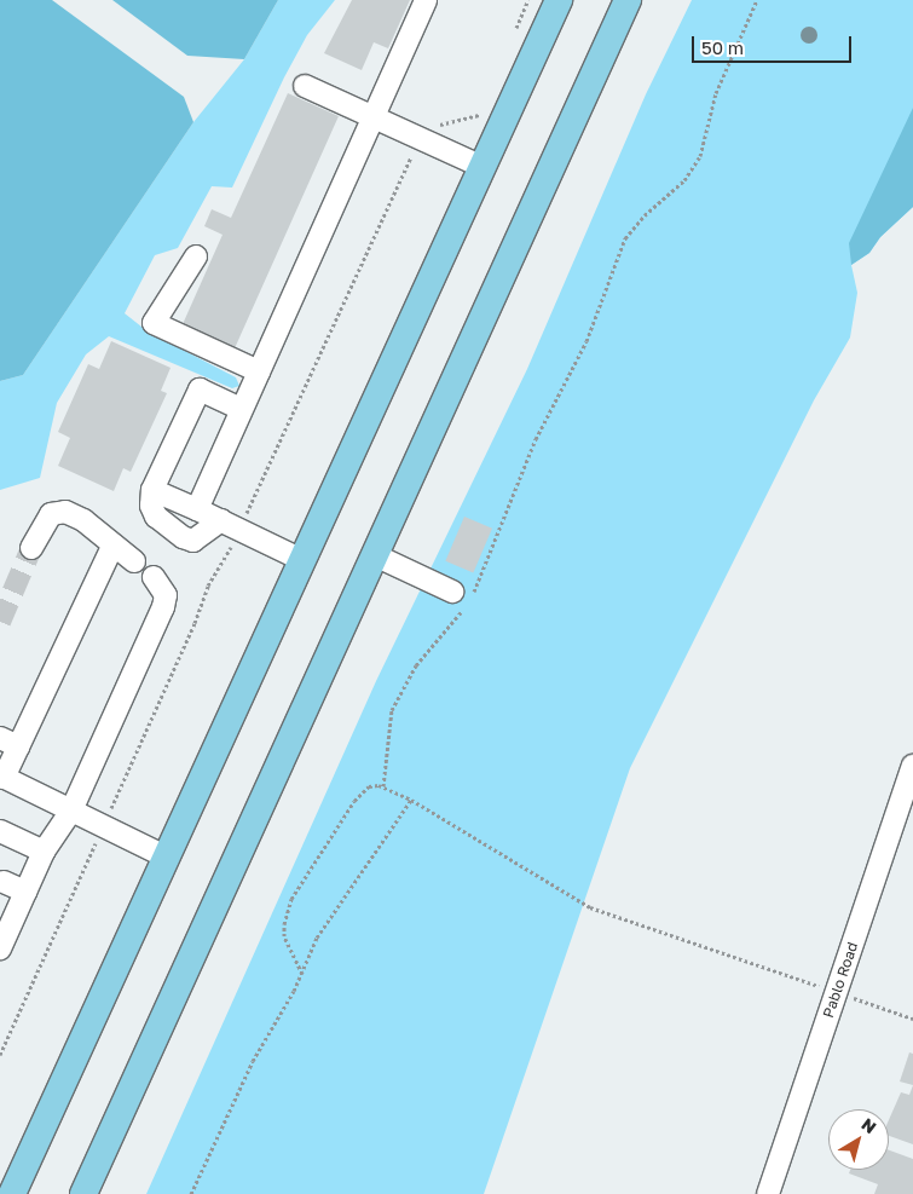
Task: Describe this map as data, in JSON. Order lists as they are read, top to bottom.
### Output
{
  "streets": {
    "street": ["Pablo Road"]
  },
  "scale_bar": "50 m",
  "north": "top right"
}
